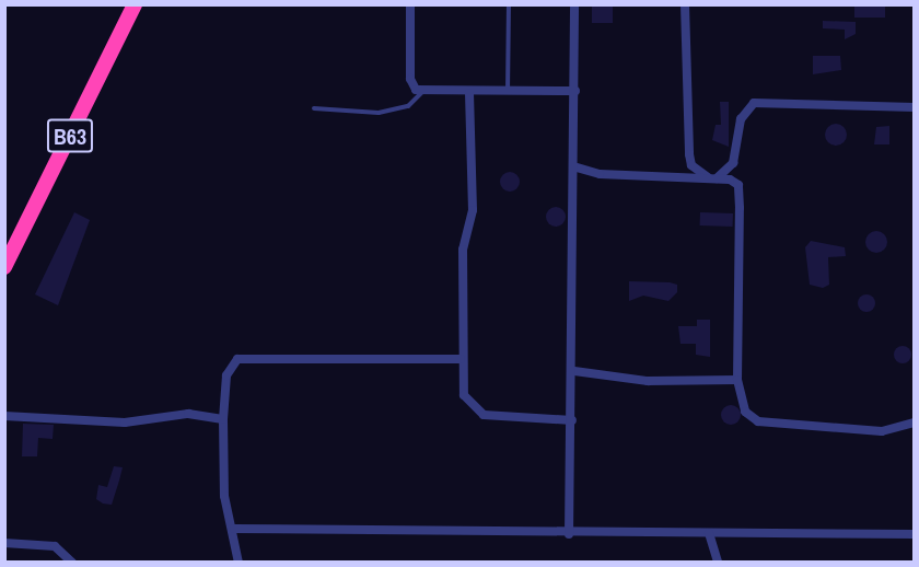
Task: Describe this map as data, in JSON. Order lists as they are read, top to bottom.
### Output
{
  "streets": {
    "highway": ["B63"]
  }
}
